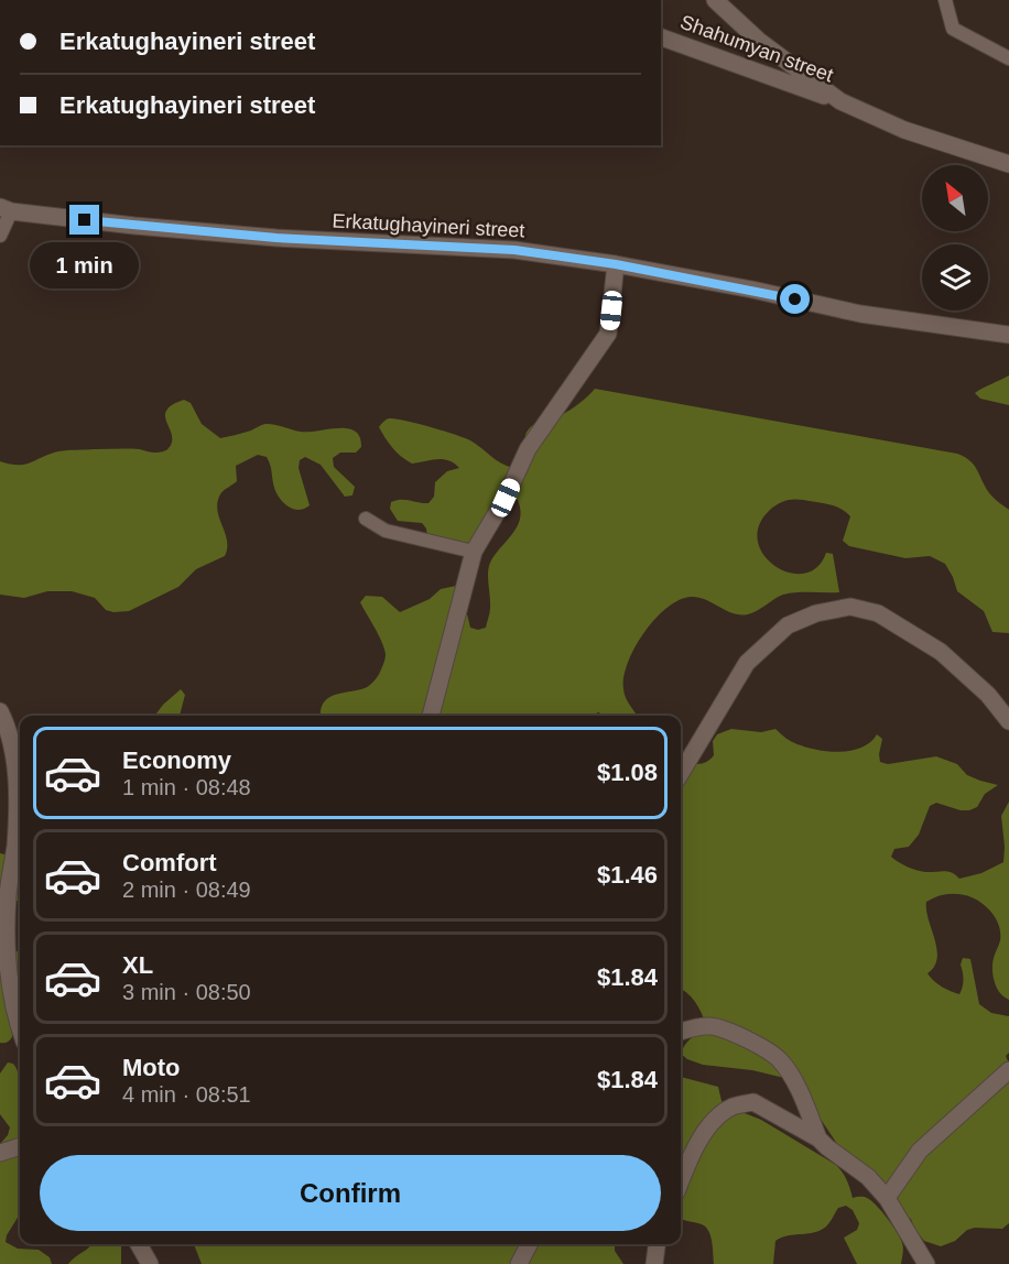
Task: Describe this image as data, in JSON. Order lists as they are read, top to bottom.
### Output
{
  "streets": {
    "street": ["Shahumyan street", "Erkatughayineri street"]
  },
  "north": "top left",
  "page": {
    "banner": ["Erkatughayineri street", "Erkatughayineri street"],
    "bubble": "1 min",
    "list": [
      {
        "name": "Economy",
        "note": "1 min · 08:48",
        "value": "$1.08"
      },
      {
        "name": "Comfort",
        "note": "2 min · 08:49",
        "value": "$1.46"
      },
      {
        "name": "XL",
        "note": "3 min · 08:50",
        "value": "$1.84"
      },
      {
        "name": "Moto",
        "note": "4 min · 08:51",
        "value": "$1.84"
      }
    ],
    "buttons": "Confirm"
  }
}
